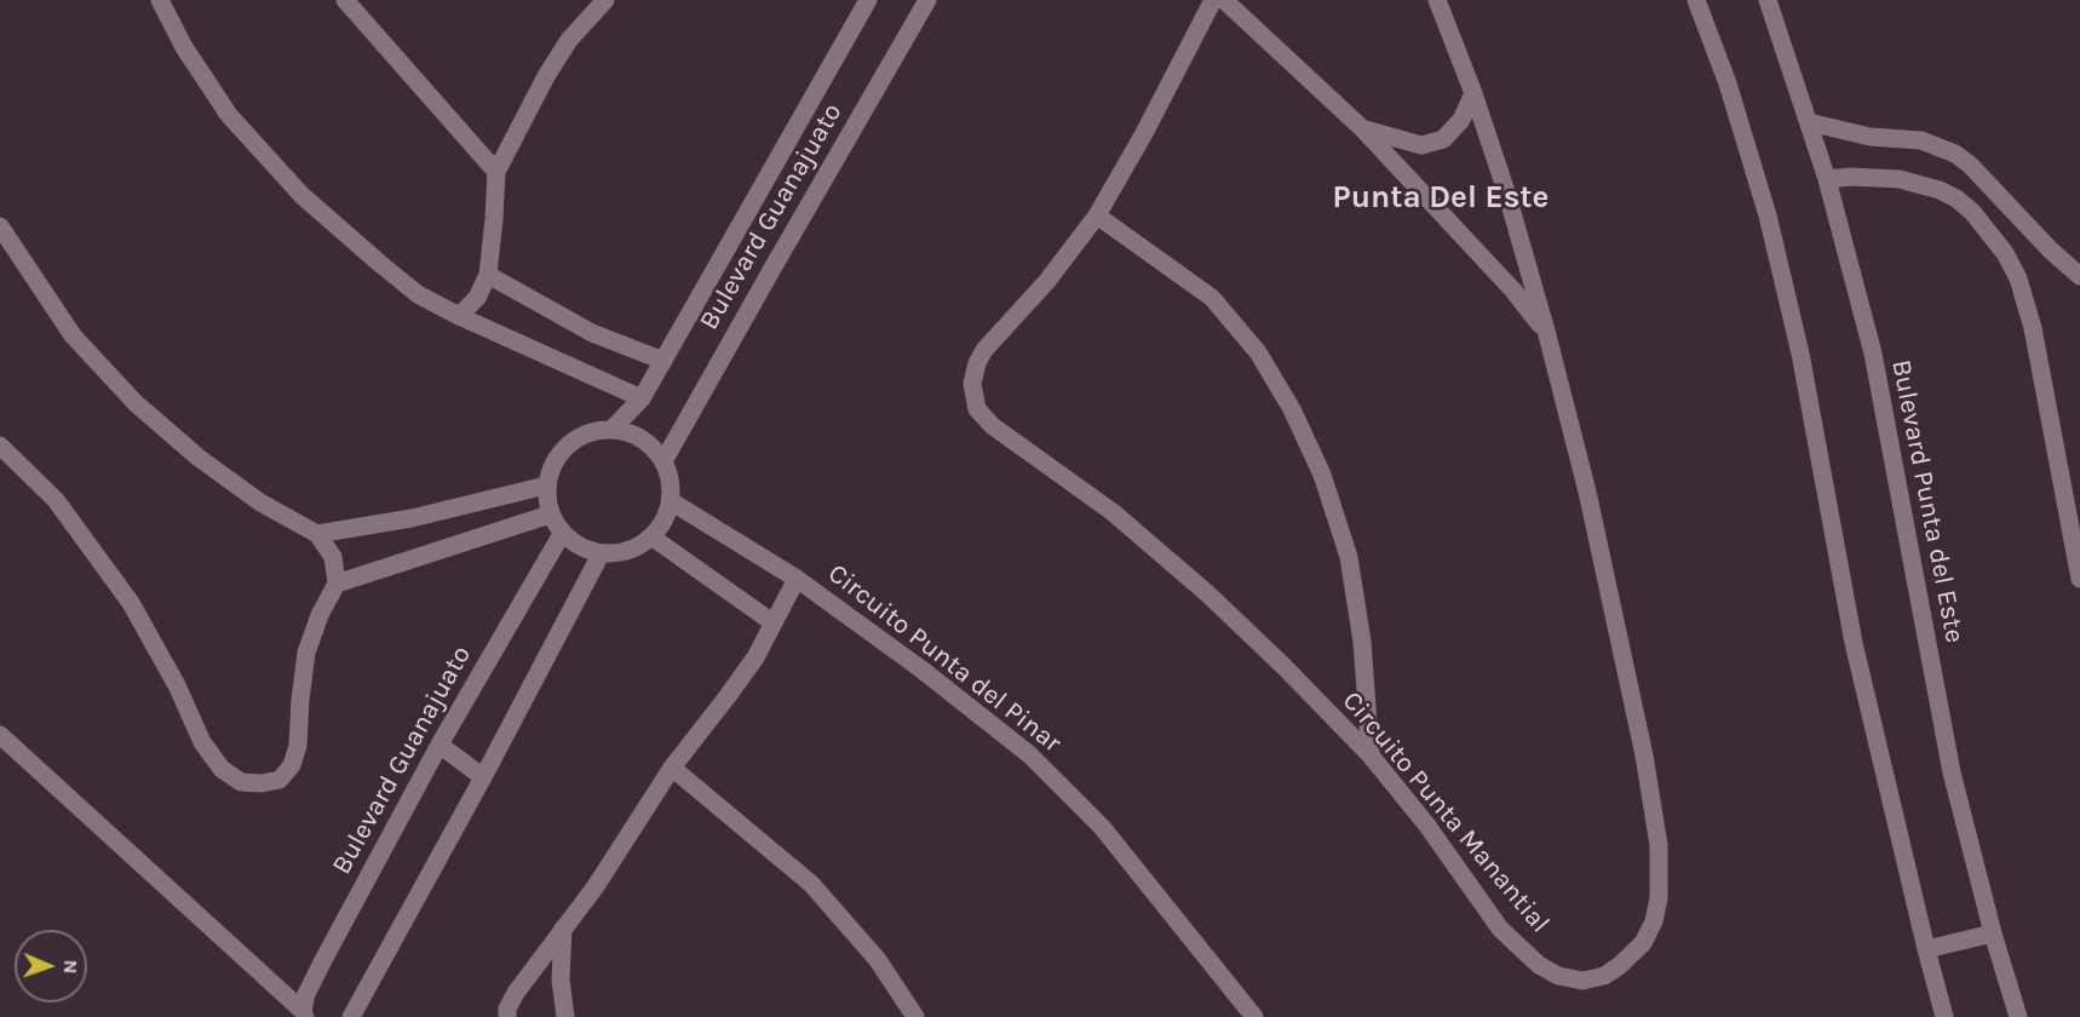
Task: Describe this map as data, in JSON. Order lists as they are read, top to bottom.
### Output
{
  "streets": {
    "street": [
      "Bulevard Guanajuato",
      "Bulevard Punta del Este",
      "Circuito Punta del Pinar",
      "Circuito Punta Manantial"
    ]
  },
  "crossings": [
    ["Bulevard Guanajuato", "Circuito Punta del Pinar"]
  ],
  "districts": ["Punta Del Este"],
  "north": "right"
}
